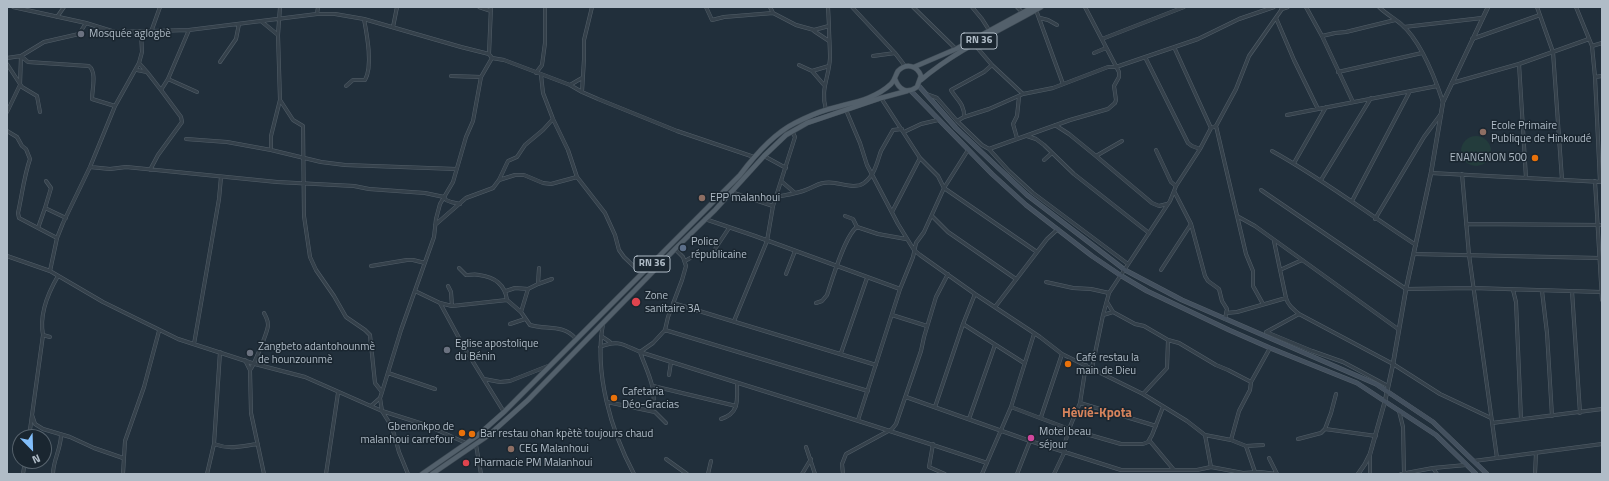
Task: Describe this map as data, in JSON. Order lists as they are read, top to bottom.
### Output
{
  "streets": {
    "main road": ["RN 36"]
  },
  "districts": ["Hêvié-Kpota"],
  "places": [
    "Mosquée aglogbè",
    "Ecole Primaire Publique de Hinkoudé",
    "ENANGNON 500",
    "EPP malanhoui",
    "Police républicaine",
    "Zone sanitaire 3A",
    "Eglise apostolique du Bénin",
    "Zangbeto adantohounmè de hounzounmè",
    "Café restau la main de Dieu",
    "Cafetaria Déo-Gracias",
    "Gbenonkpo de malanhoui carrefour",
    "Bar restau ohan kpètè toujours chaud",
    "Motel beau séjour",
    "CEG Malanhoui",
    "Pharmacie PM Malanhoui"
  ],
  "north": "bottom right"
}
